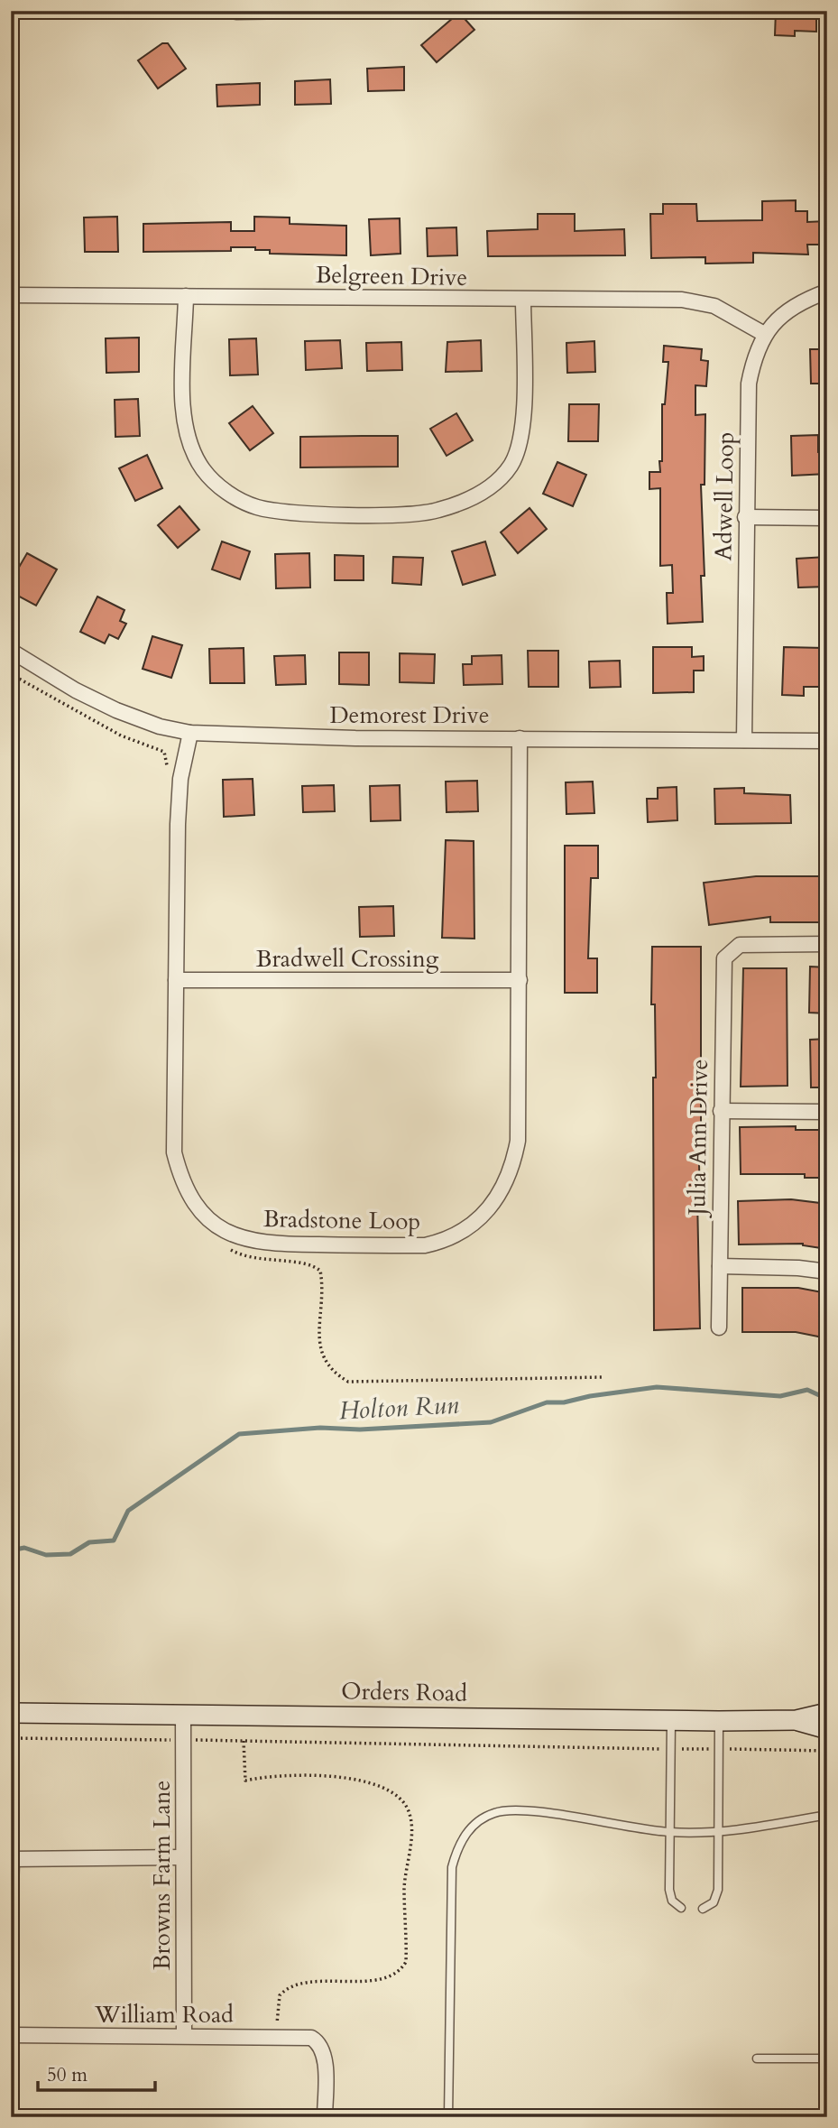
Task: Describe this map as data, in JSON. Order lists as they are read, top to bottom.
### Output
{
  "streets": {
    "street": [
      "Belgreen Drive",
      "Adwell Loop",
      "Demorest Drive",
      "Bradwell Crossing",
      "Julia Ann Drive",
      "Bradstone Loop",
      "Orders Road",
      "Browns Farm Lane",
      "William Road"
    ]
  },
  "crossings": [
    ["Belgreen Drive", "Adwell Loop"],
    ["Adwell Loop", "Demorest Drive"],
    ["Demorest Drive", "Bradstone Loop"],
    ["Bradwell Crossing", "Bradstone Loop"],
    ["Orders Road", "Browns Farm Lane"],
    ["Browns Farm Lane", "William Road"]
  ],
  "water": ["Holton Run"],
  "scale_bar": "50 m"
}
